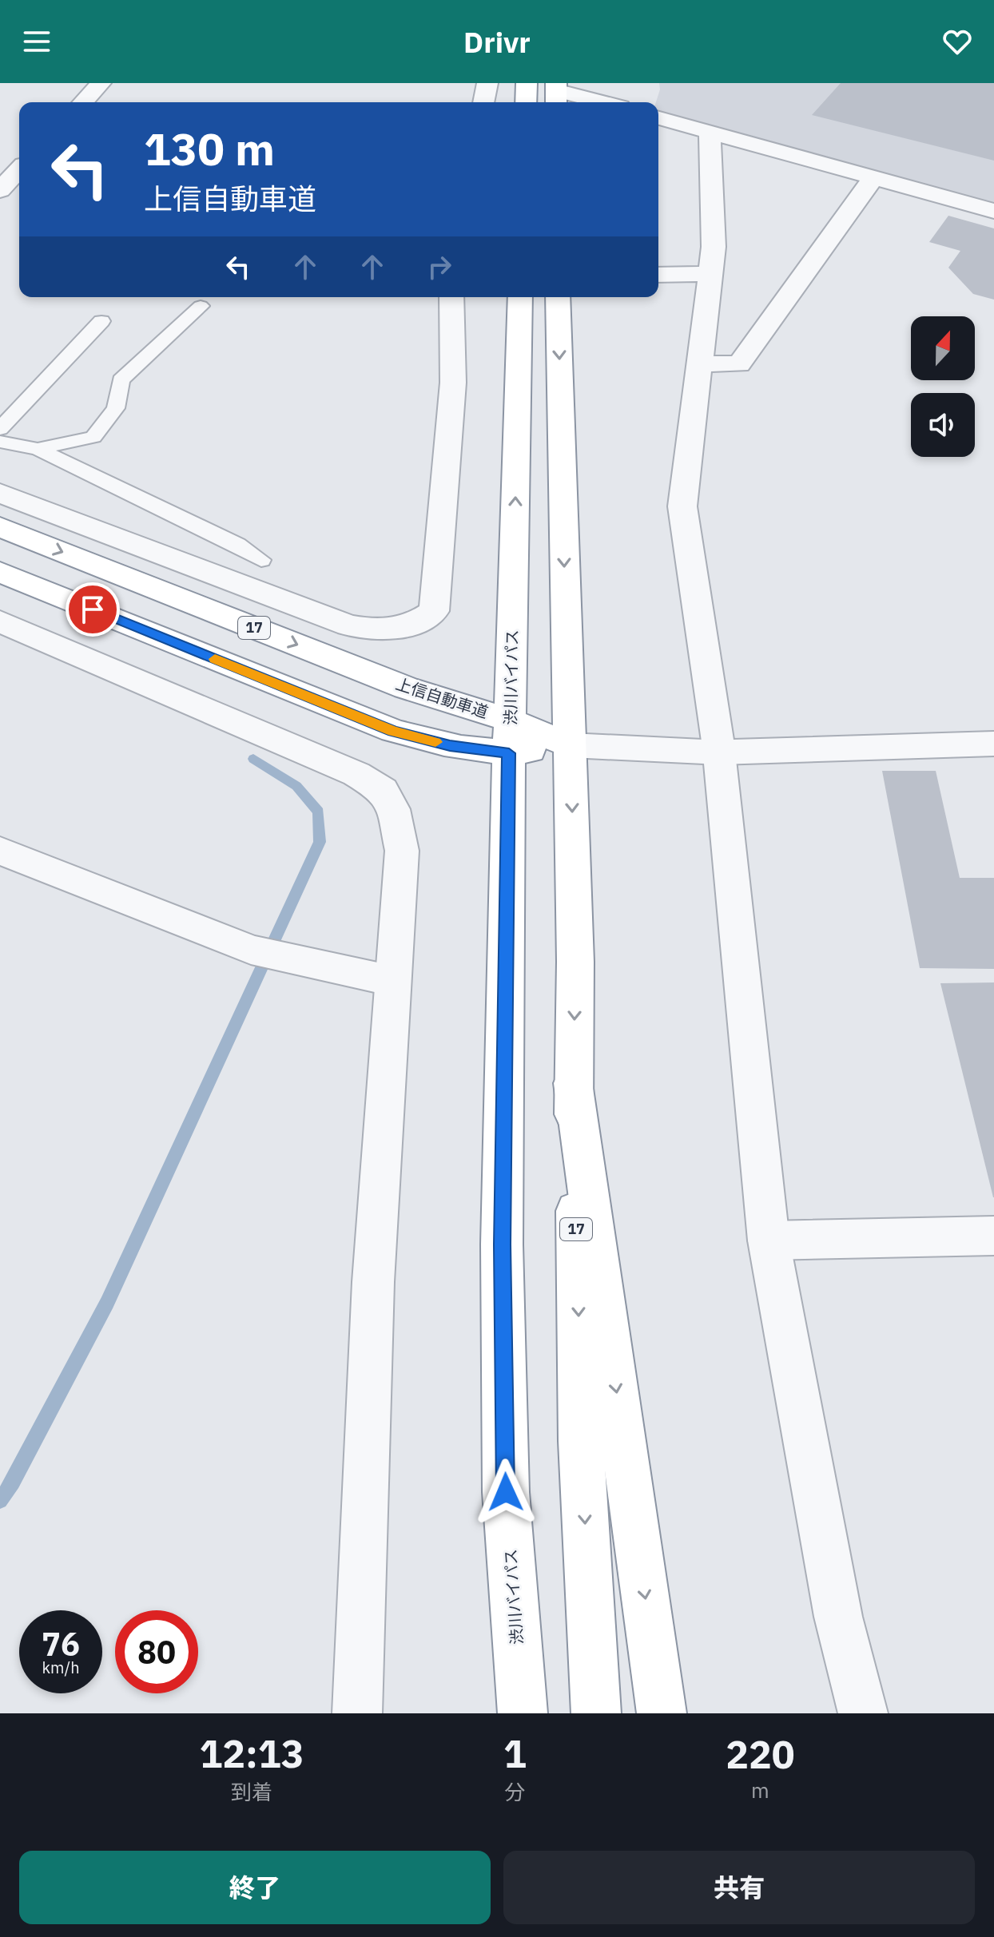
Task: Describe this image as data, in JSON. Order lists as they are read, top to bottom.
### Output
{
  "streets": {
    "highway": ["17", "渋川バイパス", "上信自動車道"]
  },
  "crossings": [
    ["17", "上信自動車道"],
    ["渋川バイパス", "上信自動車道"]
  ],
  "north": "top",
  "page": {
    "header": "Drivr",
    "turn": ["130 m", "上信自動車道"],
    "speed": "76 km/h",
    "limit": "80",
    "eta": [
      "12:13",
      "到着",
      "1",
      "分",
      "220",
      "m"
    ],
    "buttons": ["終了", "共有"]
  }
}
